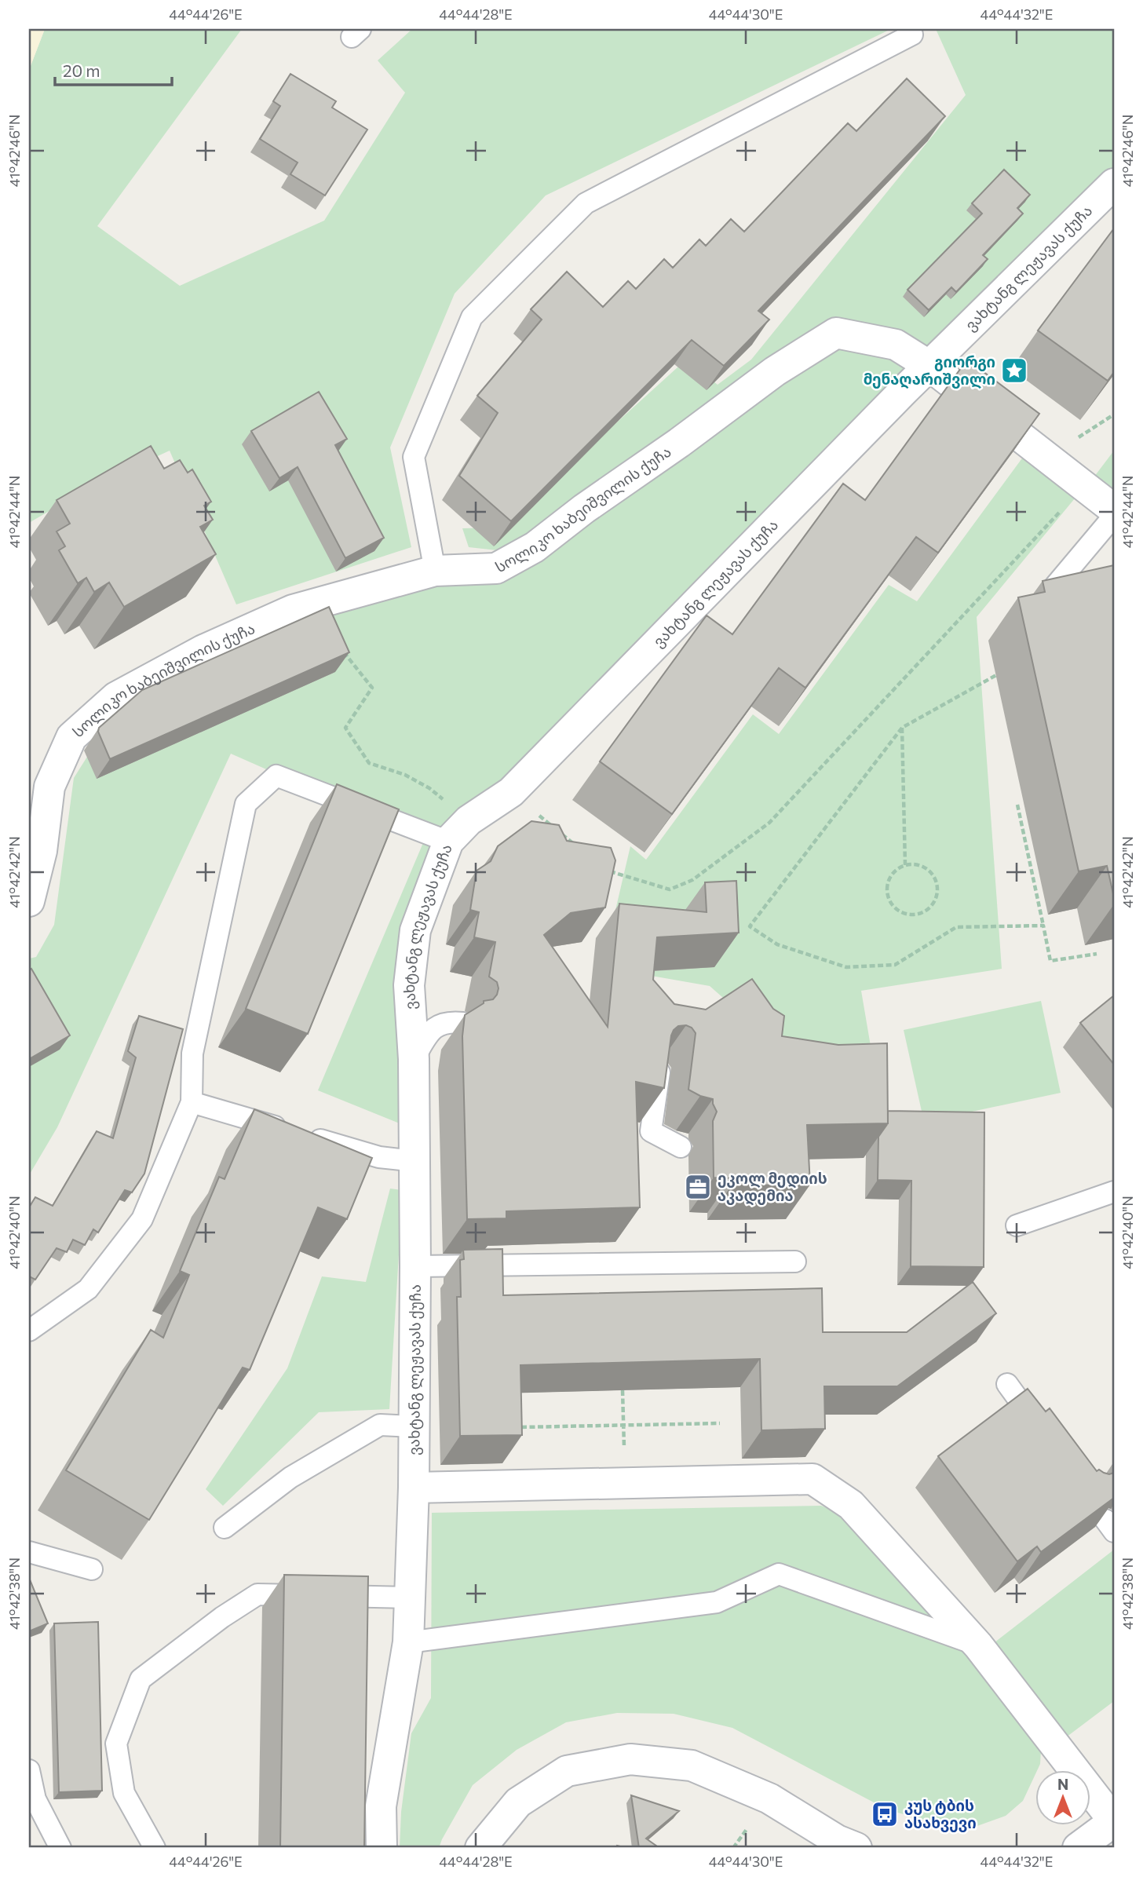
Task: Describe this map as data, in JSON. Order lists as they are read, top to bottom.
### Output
{
  "streets": {
    "street": ["ვახტანგ ლეჟავას ქუჩა", "სოლიკო ხაბეიშვილის ქუჩა"]
  },
  "crossings": [
    ["ვახტანგ ლეჟავას ქუჩა", "სოლიკო ხაბეიშვილის ქუჩა"]
  ],
  "places": {
    "place": ["გიორგი მენაღარიშვილი"],
    "office": ["ეკოლ მედიის აკადემია"],
    "bus stop": ["კუს ტბის ასახვევი"]
  },
  "scale_bar": "20 m",
  "north": "top",
  "coordinates": [
    "44°44'26\"E",
    "44°44'28\"E",
    "44°44'30\"E",
    "44°44'32\"E",
    "41°42'46\"N",
    "41°42'44\"N",
    "41°42'42\"N",
    "41°42'40\"N",
    "41°42'38\"N"
  ]
}
